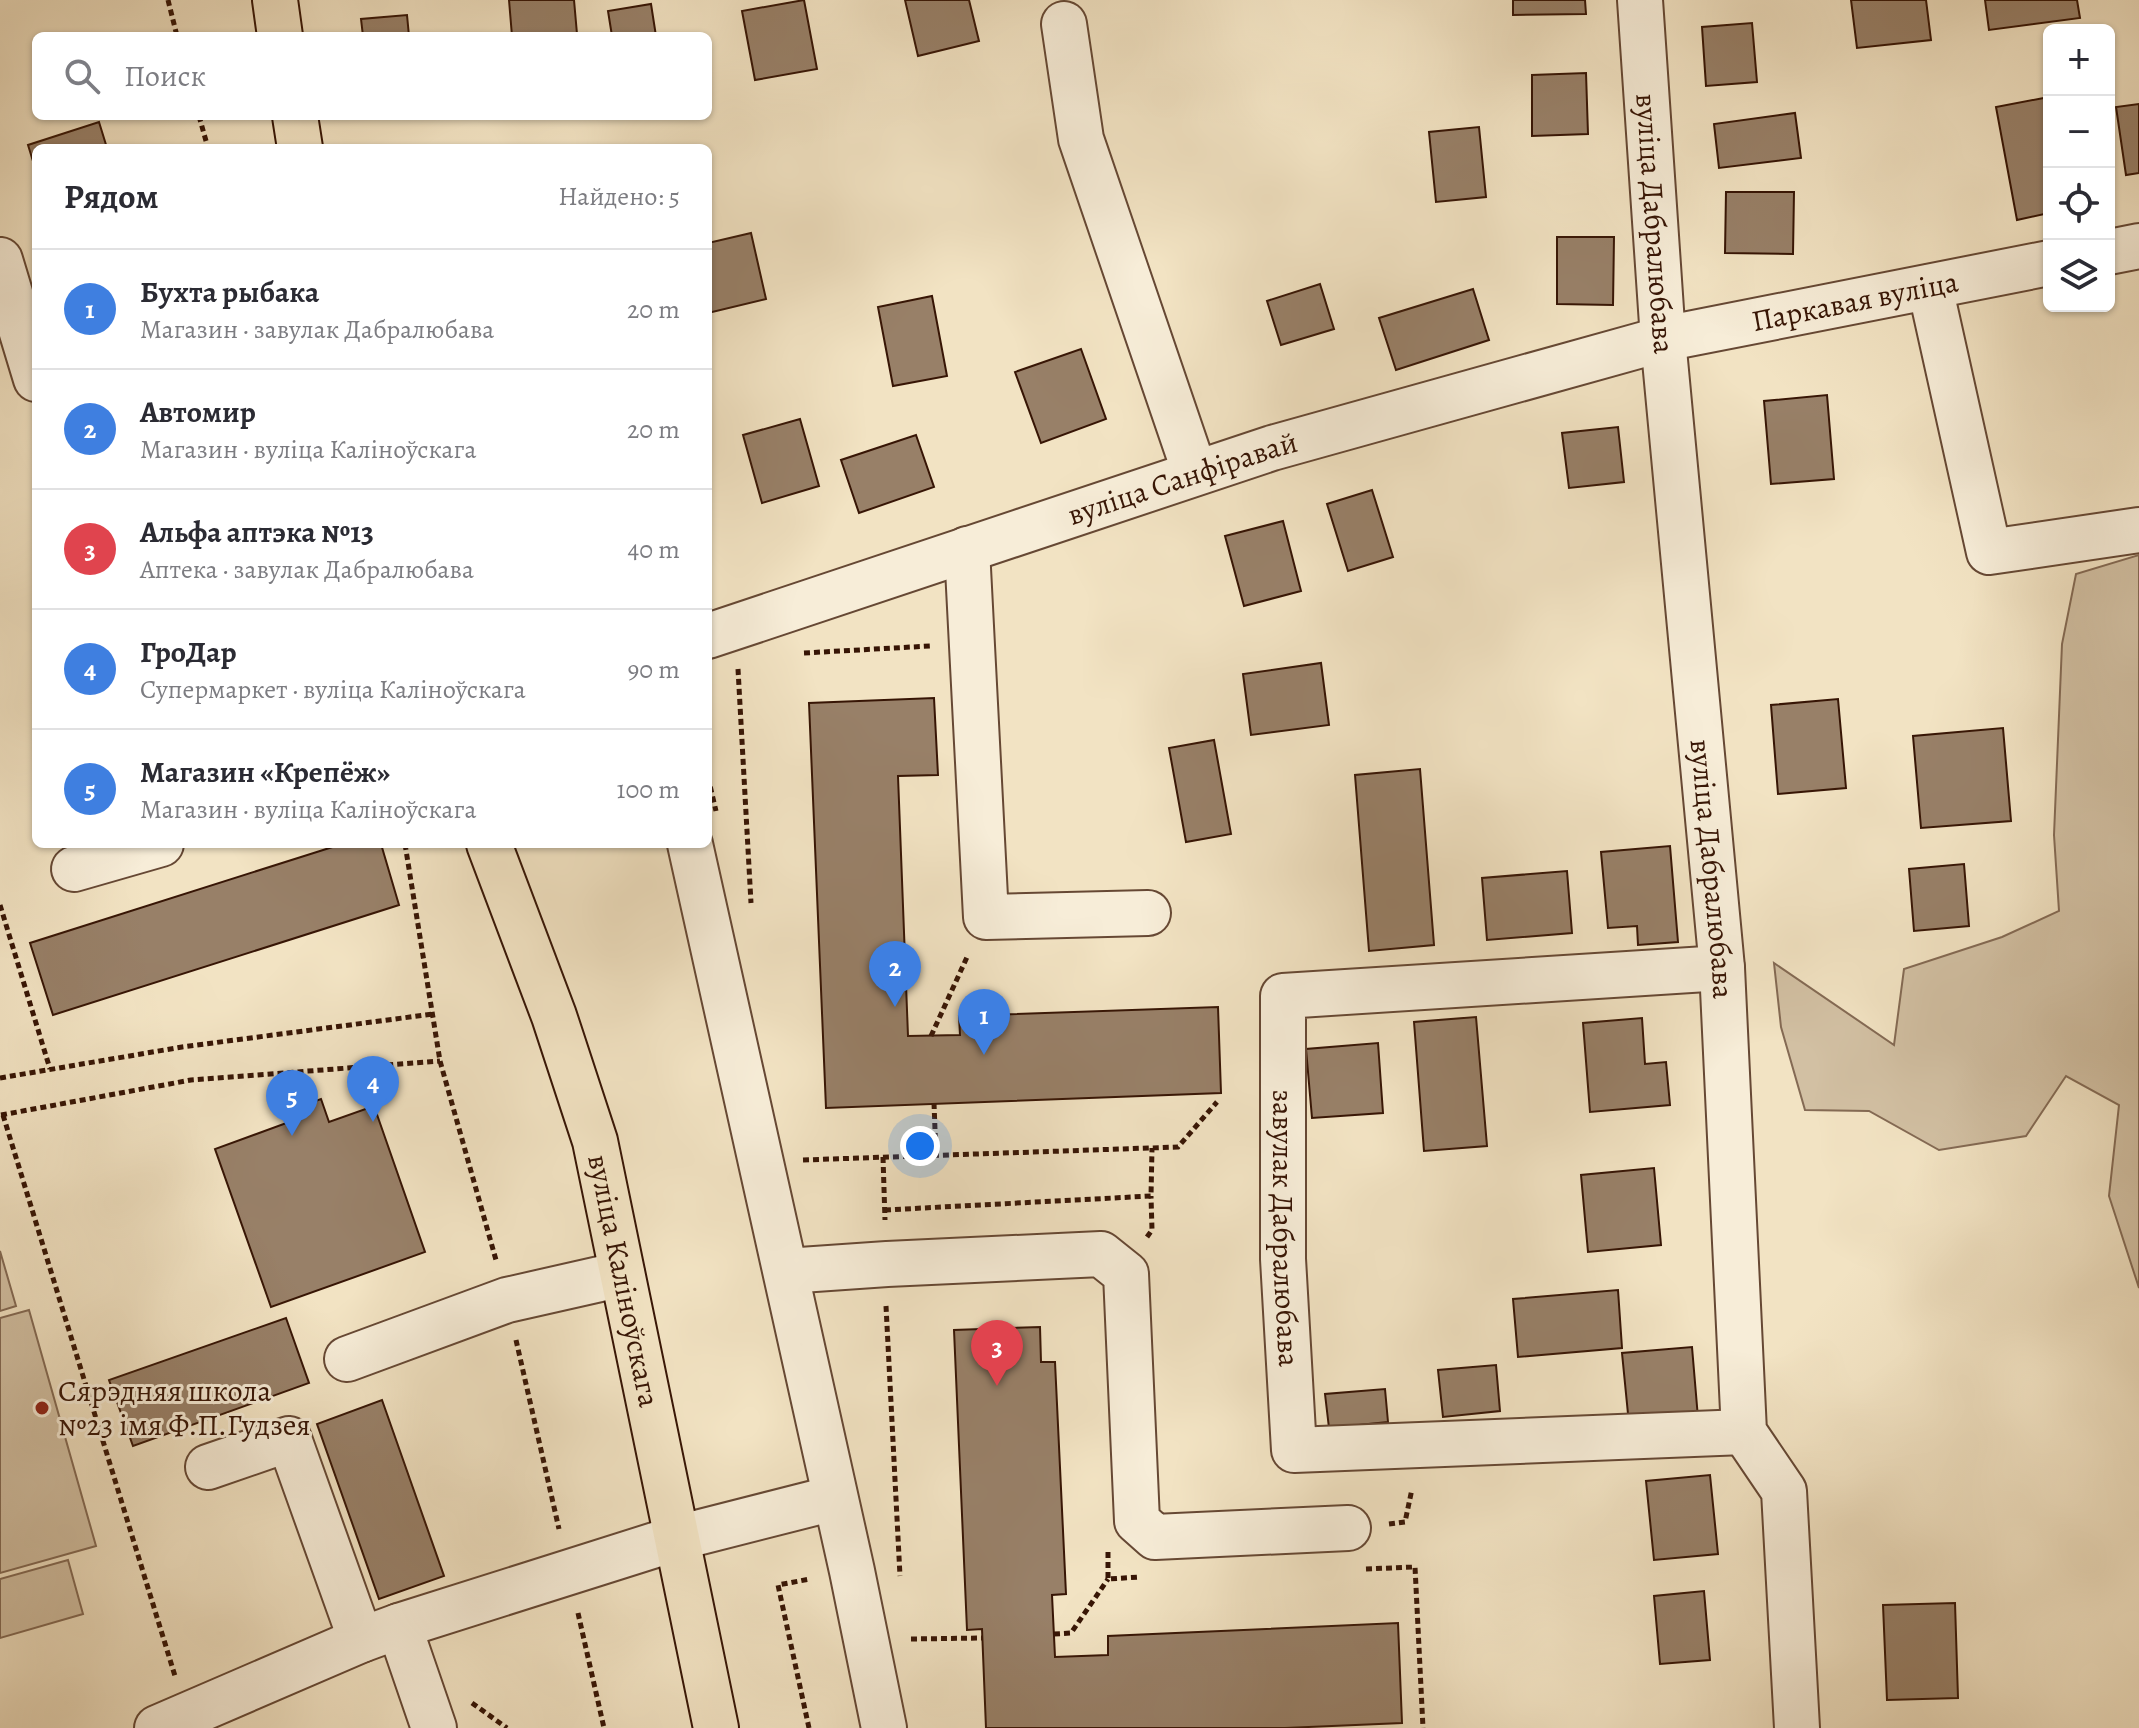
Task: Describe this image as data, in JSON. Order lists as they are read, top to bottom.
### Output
{
  "streets": {
    "main road": ["вуліца Каліноўскага"],
    "street": [
      "вуліца Дабралюбава",
      "Паркавая вуліца",
      "вуліца Санфіравай",
      "завулак Дабралюбава"
    ]
  },
  "crossings": [
    ["вуліца Дабралюбава", "Паркавая вуліца"],
    ["вуліца Дабралюбава", "вуліца Санфіравай"],
    ["вуліца Дабралюбава", "завулак Дабралюбава"],
    ["Паркавая вуліца", "вуліца Санфіравай"]
  ],
  "places": ["Сярэдняя школа №23 імя Ф.П.Гудзея"],
  "page": {
    "map_buttons": ["+", "−"],
    "search": "Поиск",
    "heading": ["Рядом", "Найдено: 5"],
    "list": [
      {
        "mark": "1",
        "name": "Бухта рыбака",
        "note": "Магазин · завулак Дабралюбава",
        "value": "20 m"
      },
      {
        "mark": "2",
        "name": "Автомир",
        "note": "Магазин · вуліца Каліноўскага",
        "value": "20 m"
      },
      {
        "mark": "3",
        "name": "Альфа аптэка №13",
        "note": "Аптека · завулак Дабралюбава",
        "value": "40 m"
      },
      {
        "mark": "4",
        "name": "ГроДар",
        "note": "Супермаркет · вуліца Каліноўскага",
        "value": "90 m"
      },
      {
        "mark": "5",
        "name": "Магазин «Крепёж»",
        "note": "Магазин · вуліца Каліноўскага",
        "value": "100 m"
      }
    ],
    "pins": [
      "2",
      "1",
      "4",
      "5",
      "3"
    ]
  }
}
